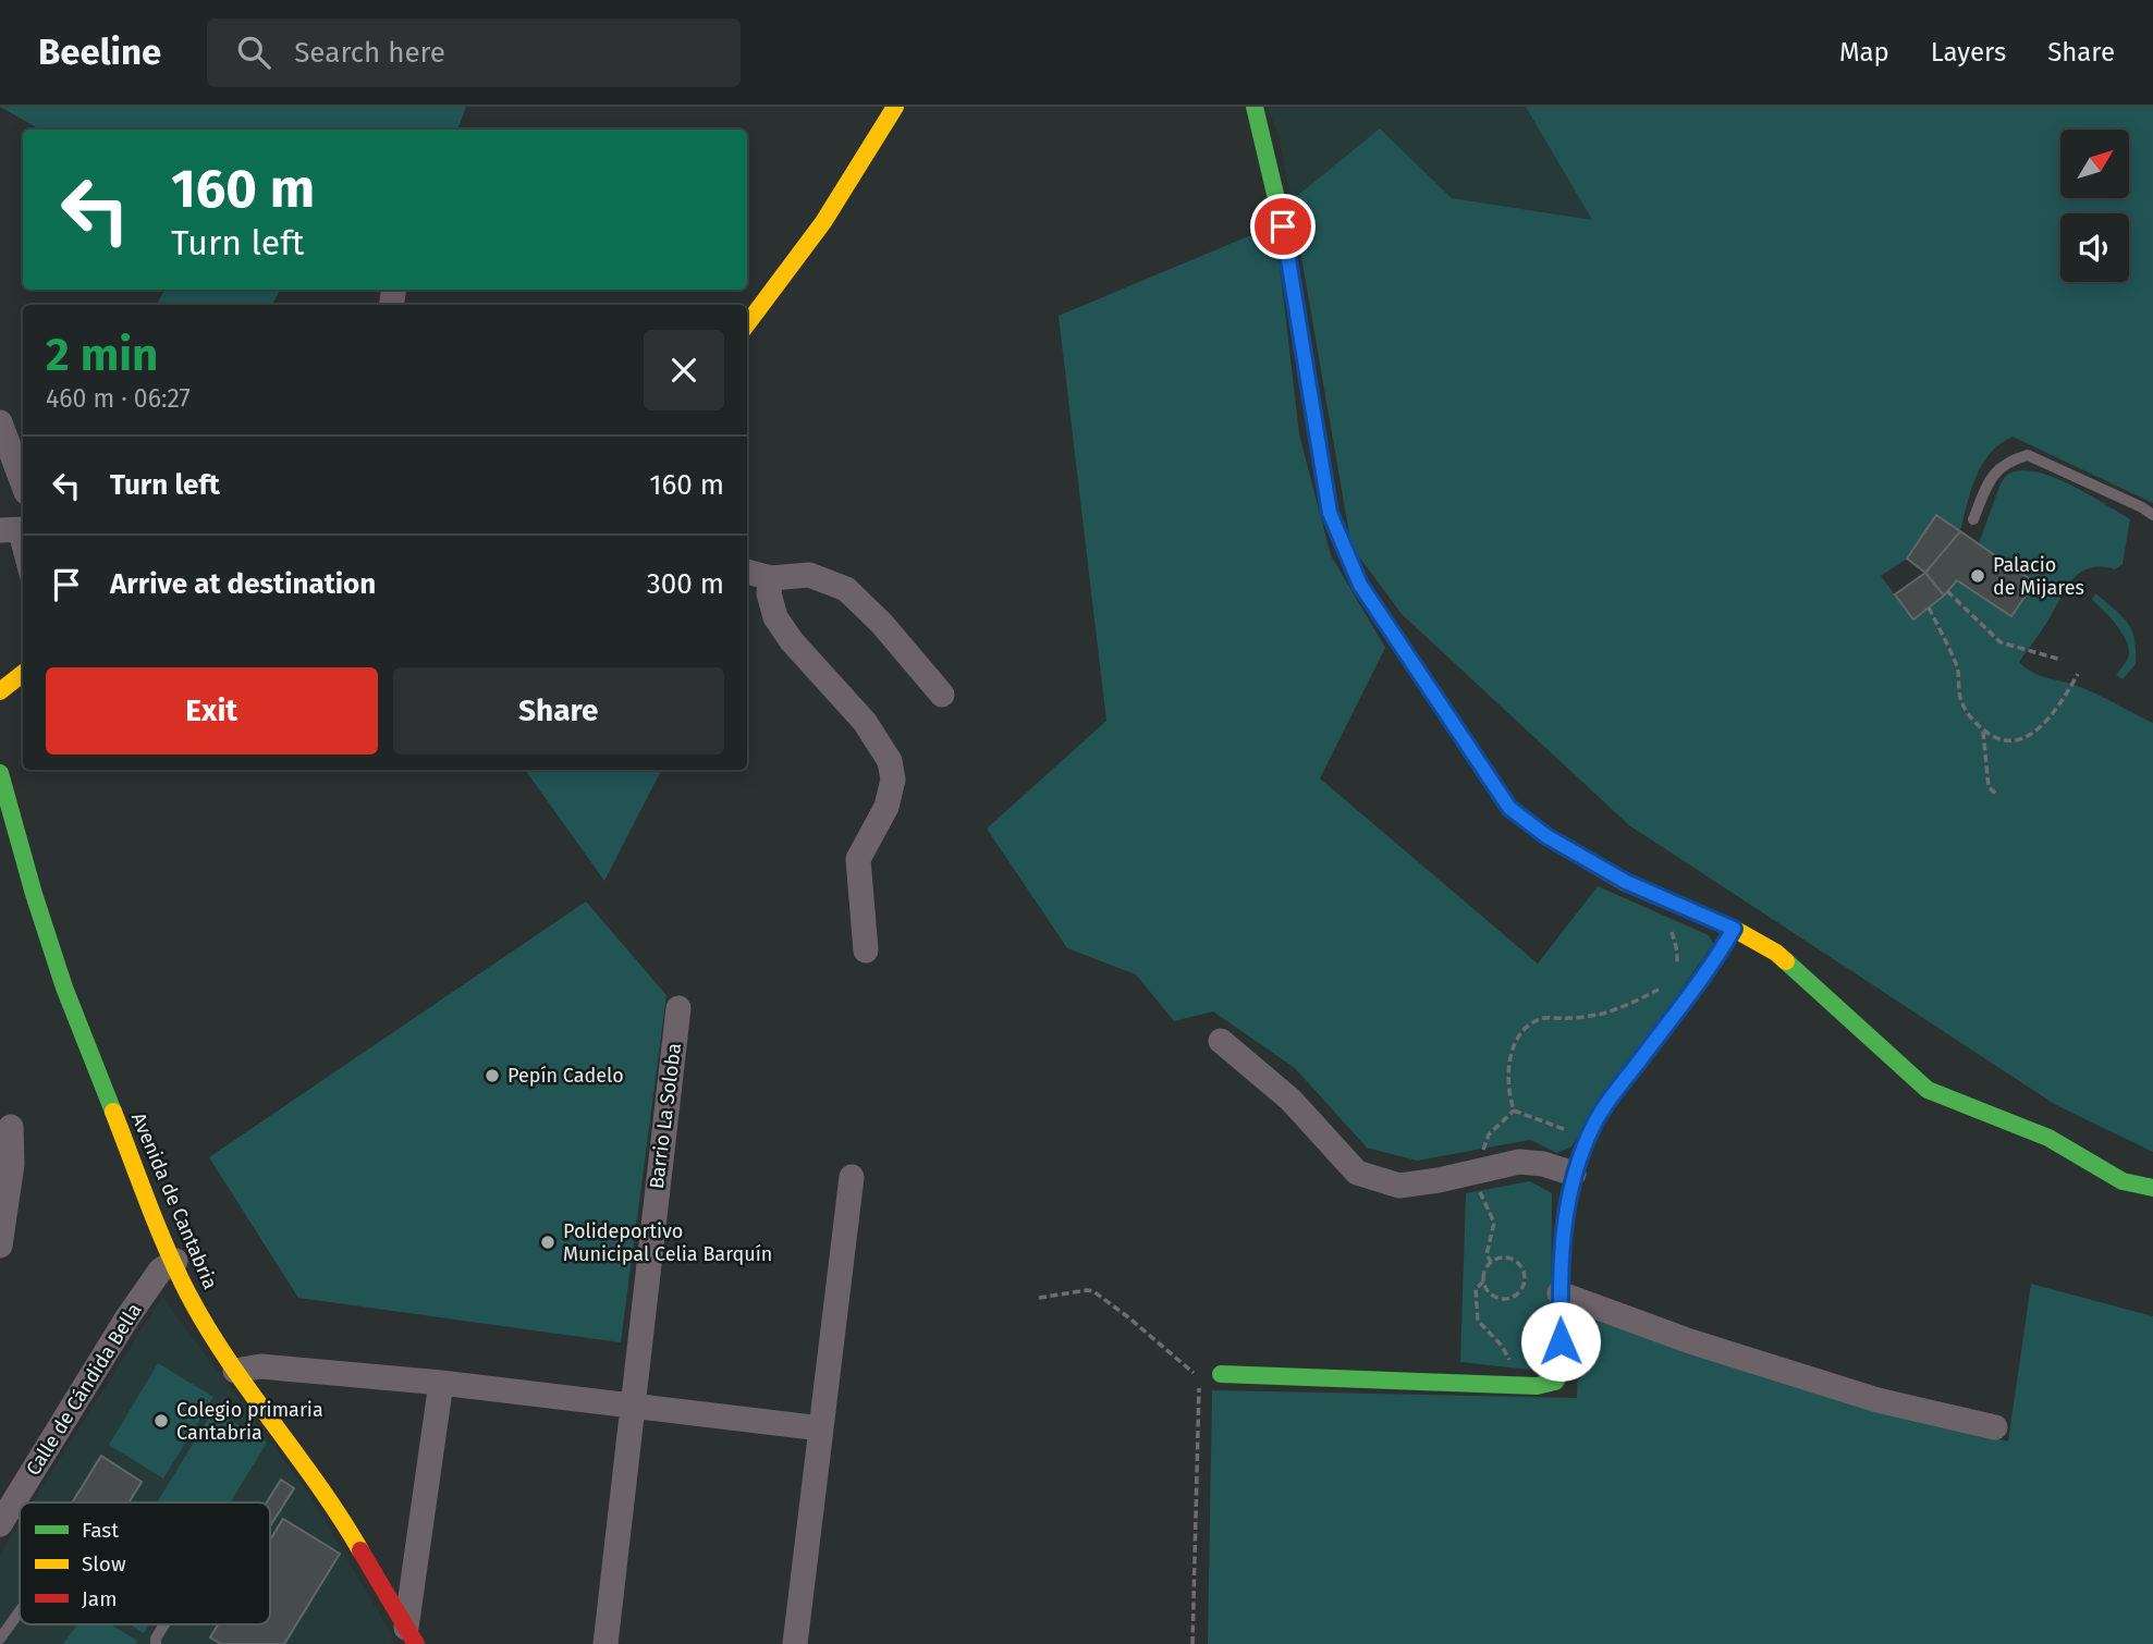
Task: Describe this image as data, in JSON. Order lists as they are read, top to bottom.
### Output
{
  "streets": {
    "street": ["Barrio La Soloba", "Avenida de Cantabria", "Calle de Cándida Bella"]
  },
  "crossings": [
    ["Avenida de Cantabria", "Calle de Cándida Bella"]
  ],
  "places": [
    "Palacio de Mijares",
    "Pepín Cadelo",
    "Polideportivo Municipal Celia Barquín",
    "Colegio primaria Cantabria"
  ],
  "legend": ["Fast", "Slow", "Jam"],
  "north": "top right",
  "page": {
    "header": "Beeline",
    "search": "Search here",
    "nav": ["Map", "Layers", "Share"],
    "turn": ["160 m", "Turn left"],
    "heading": ["2 min", "460 m · 06:27"],
    "list": [
      {
        "name": "Turn left",
        "value": "160 m"
      },
      {
        "name": "Arrive at destination",
        "value": "300 m"
      }
    ],
    "buttons": ["Exit", "Share"]
  }
}
